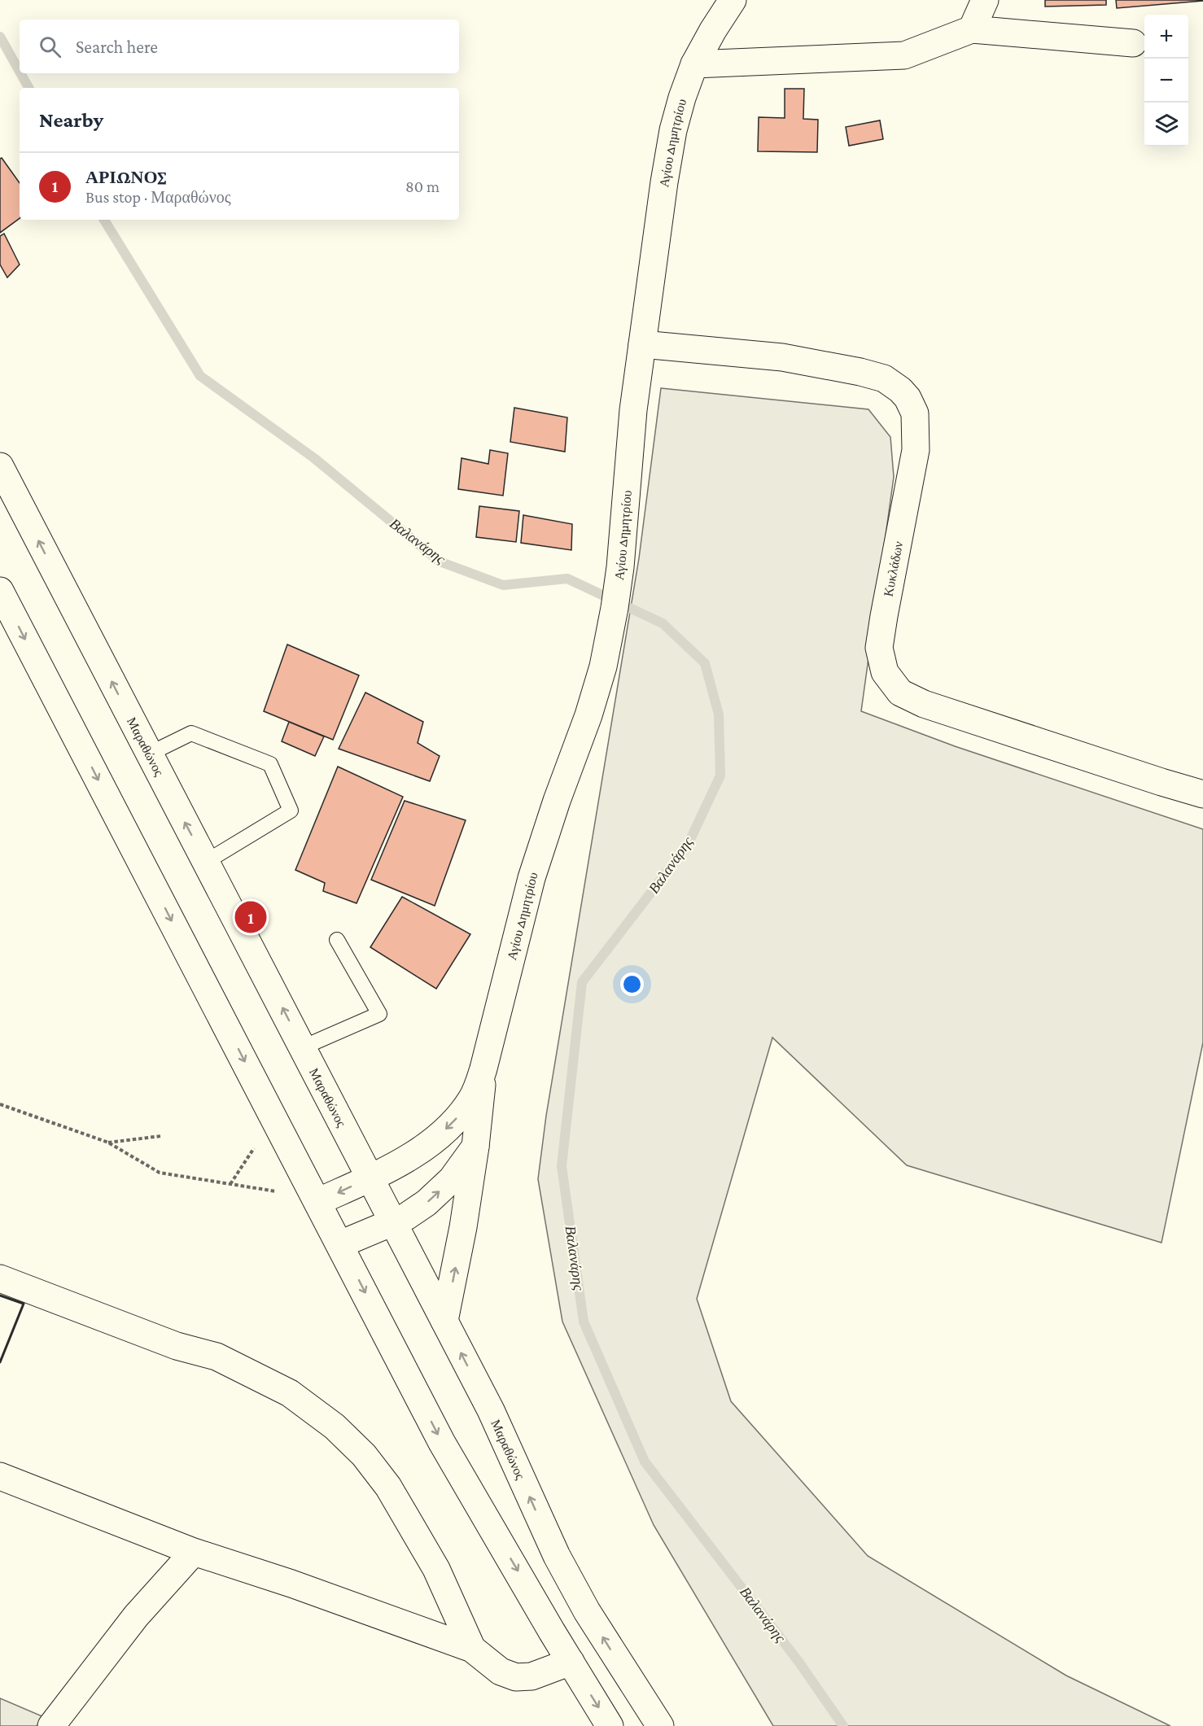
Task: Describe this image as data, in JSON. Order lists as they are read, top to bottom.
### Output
{
  "streets": {
    "street": ["Αγίου Δημητρίου", "Κυκλάδων", "Μαραθώνος"]
  },
  "crossings": [
    ["Αγίου Δημητρίου", "Κυκλάδων"],
    ["Αγίου Δημητρίου", "Μαραθώνος"]
  ],
  "water": ["Βαλανάρης"],
  "page": {
    "map_buttons": ["+", "−"],
    "search": "Search here",
    "heading": "Nearby",
    "list": [
      {
        "mark": "1",
        "name": "ΑΡΙΩΝΟΣ",
        "note": "Bus stop · Μαραθώνος",
        "value": "80 m"
      }
    ],
    "pins": "1"
  }
}
